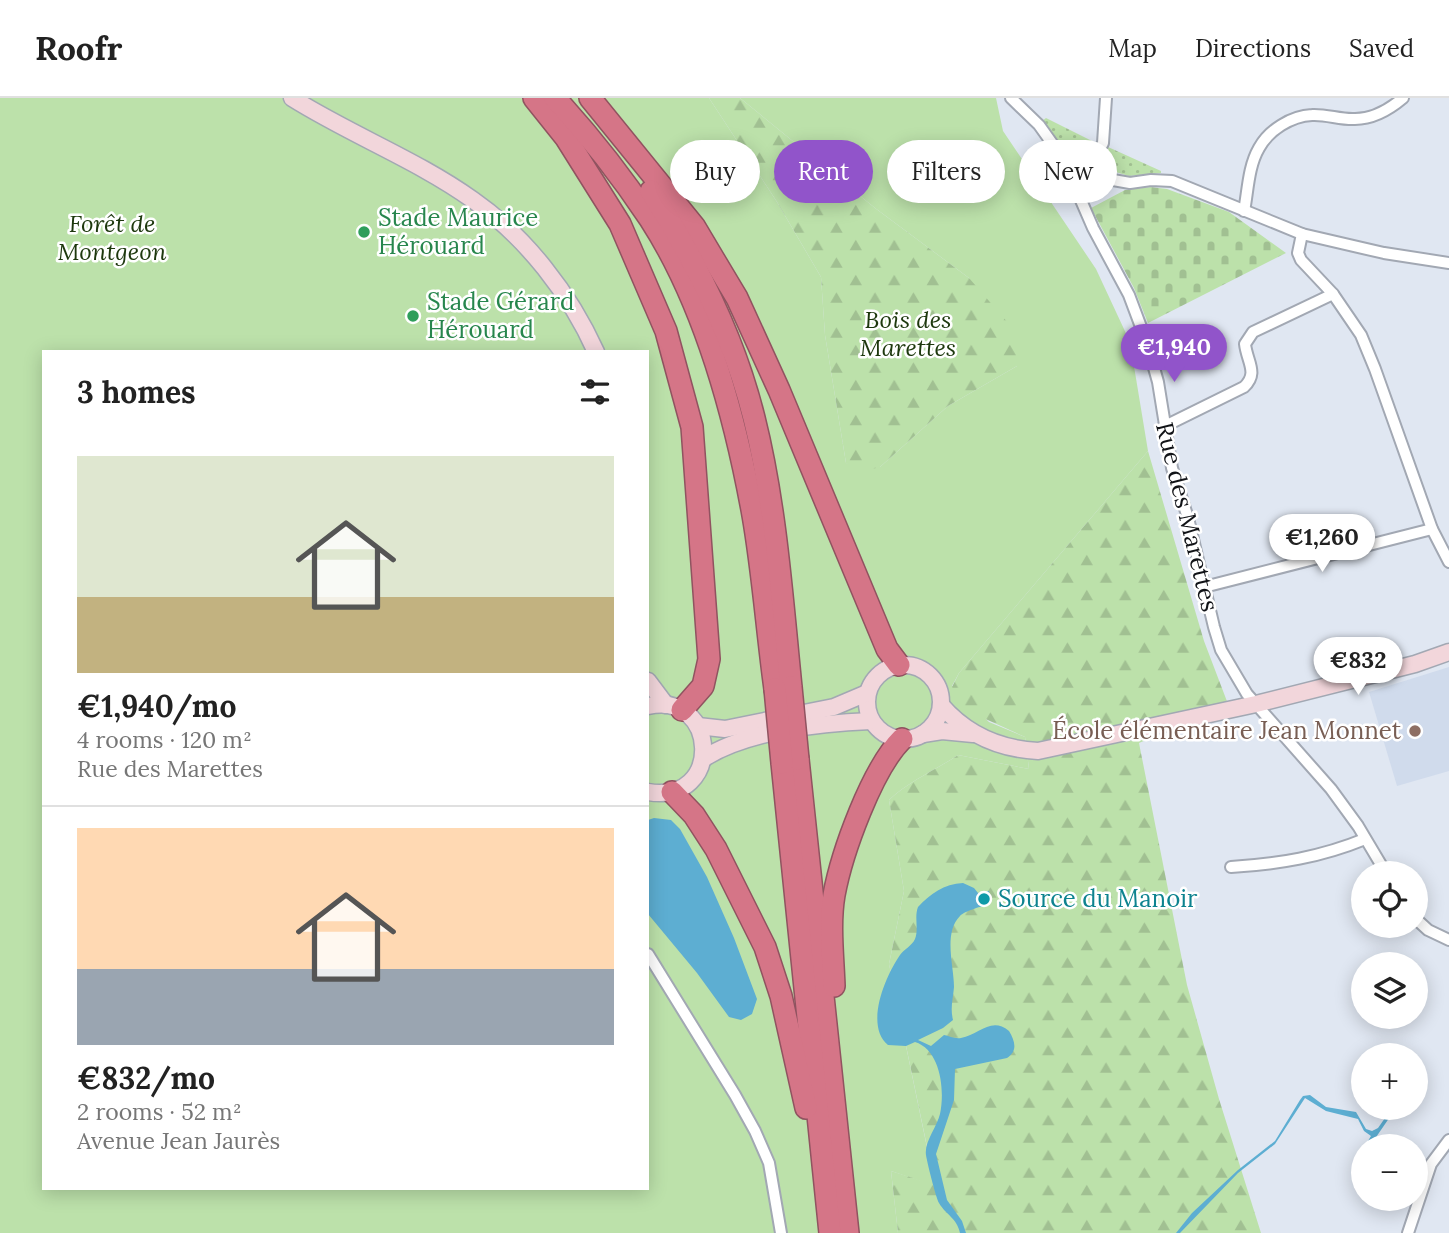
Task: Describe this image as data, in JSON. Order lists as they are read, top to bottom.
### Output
{
  "streets": {
    "street": ["Rue des Marettes"]
  },
  "parks": ["Forêt de Montgeon", "Bois des Marettes"],
  "places": [
    "Stade Maurice Hérouard",
    "Stade Gérard Hérouard",
    "École élémentaire Jean Monnet",
    "Source du Manoir"
  ],
  "page": {
    "header": "Roofr",
    "nav": ["Map", "Directions", "Saved"],
    "chip": [
      "Buy",
      "Rent",
      "Filters",
      "New"
    ],
    "price": ["€1,940", "€1,260", "€832"],
    "heading": "3 homes",
    "list": [
      {
        "name": "€1,940/mo",
        "note": "4 rooms · 120 m² · Rue des Marettes"
      },
      {
        "name": "€832/mo",
        "note": "2 rooms · 52 m² · Avenue Jean Jaurès"
      }
    ],
    "map_buttons": ["+", "−"]
  }
}
